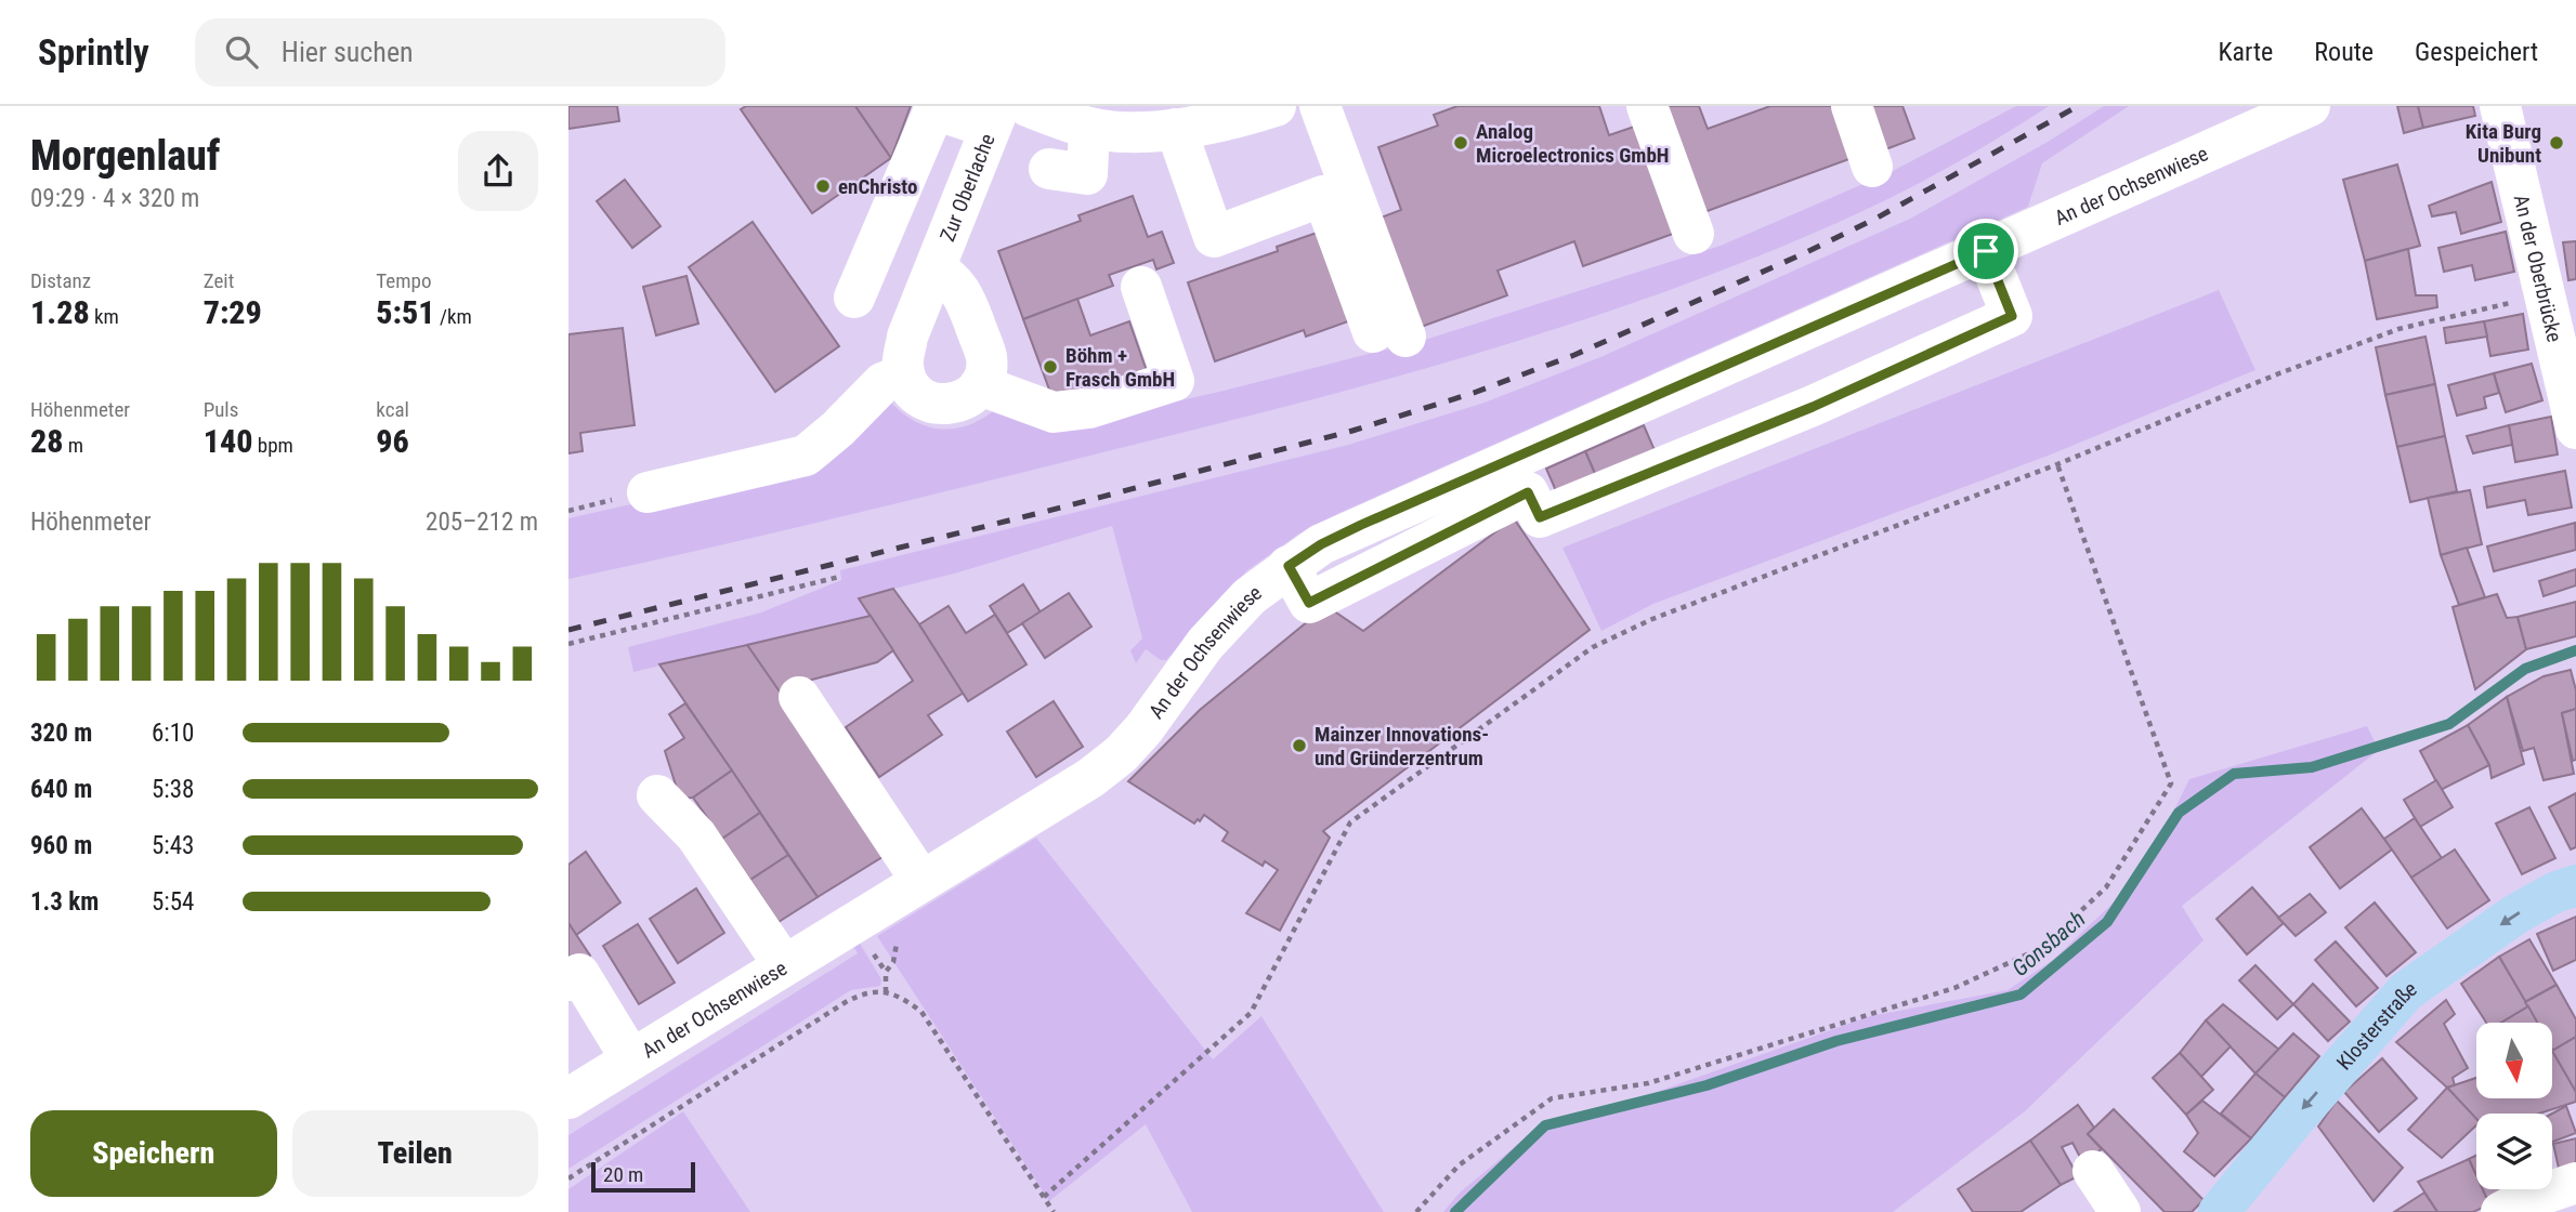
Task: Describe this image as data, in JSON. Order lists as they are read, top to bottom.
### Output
{
  "streets": {
    "main road": ["Klosterstraße"],
    "street": ["An der Ochsenwiese", "Zur Oberlache", "An der Oberbrücke"]
  },
  "one_way": ["Klosterstraße"],
  "water": ["Gonsbach"],
  "places": [
    "Analog Microelectronics GmbH",
    "Kita Burg Unibunt",
    "enChristo",
    "Böhm + Frasch GmbH",
    "Mainzer Innovations- und Gründerzentrum"
  ],
  "scale_bar": "20 m",
  "north": "bottom",
  "page": {
    "header": "Sprintly",
    "search": "Hier suchen",
    "nav": ["Karte", "Route", "Gespeichert"],
    "heading": ["Morgenlauf", "09:29 · 4 × 320 m"],
    "stats": [
      ["Distanz", "1.28 km"],
      ["Zeit", "7:29"],
      ["Tempo", "5:51 /km"],
      ["Höhenmeter", "28 m"],
      ["Puls", "140 bpm"],
      ["kcal", "96"]
    ],
    "chart": ["Höhenmeter", "205–212 m"],
    "list": [
      {
        "name": "320 m",
        "note": "6:10"
      },
      {
        "name": "640 m",
        "note": "5:38"
      },
      {
        "name": "960 m",
        "note": "5:43"
      },
      {
        "name": "1.3 km",
        "note": "5:54"
      }
    ],
    "buttons": ["Speichern", "Teilen"],
    "scale": "20 m"
  }
}
